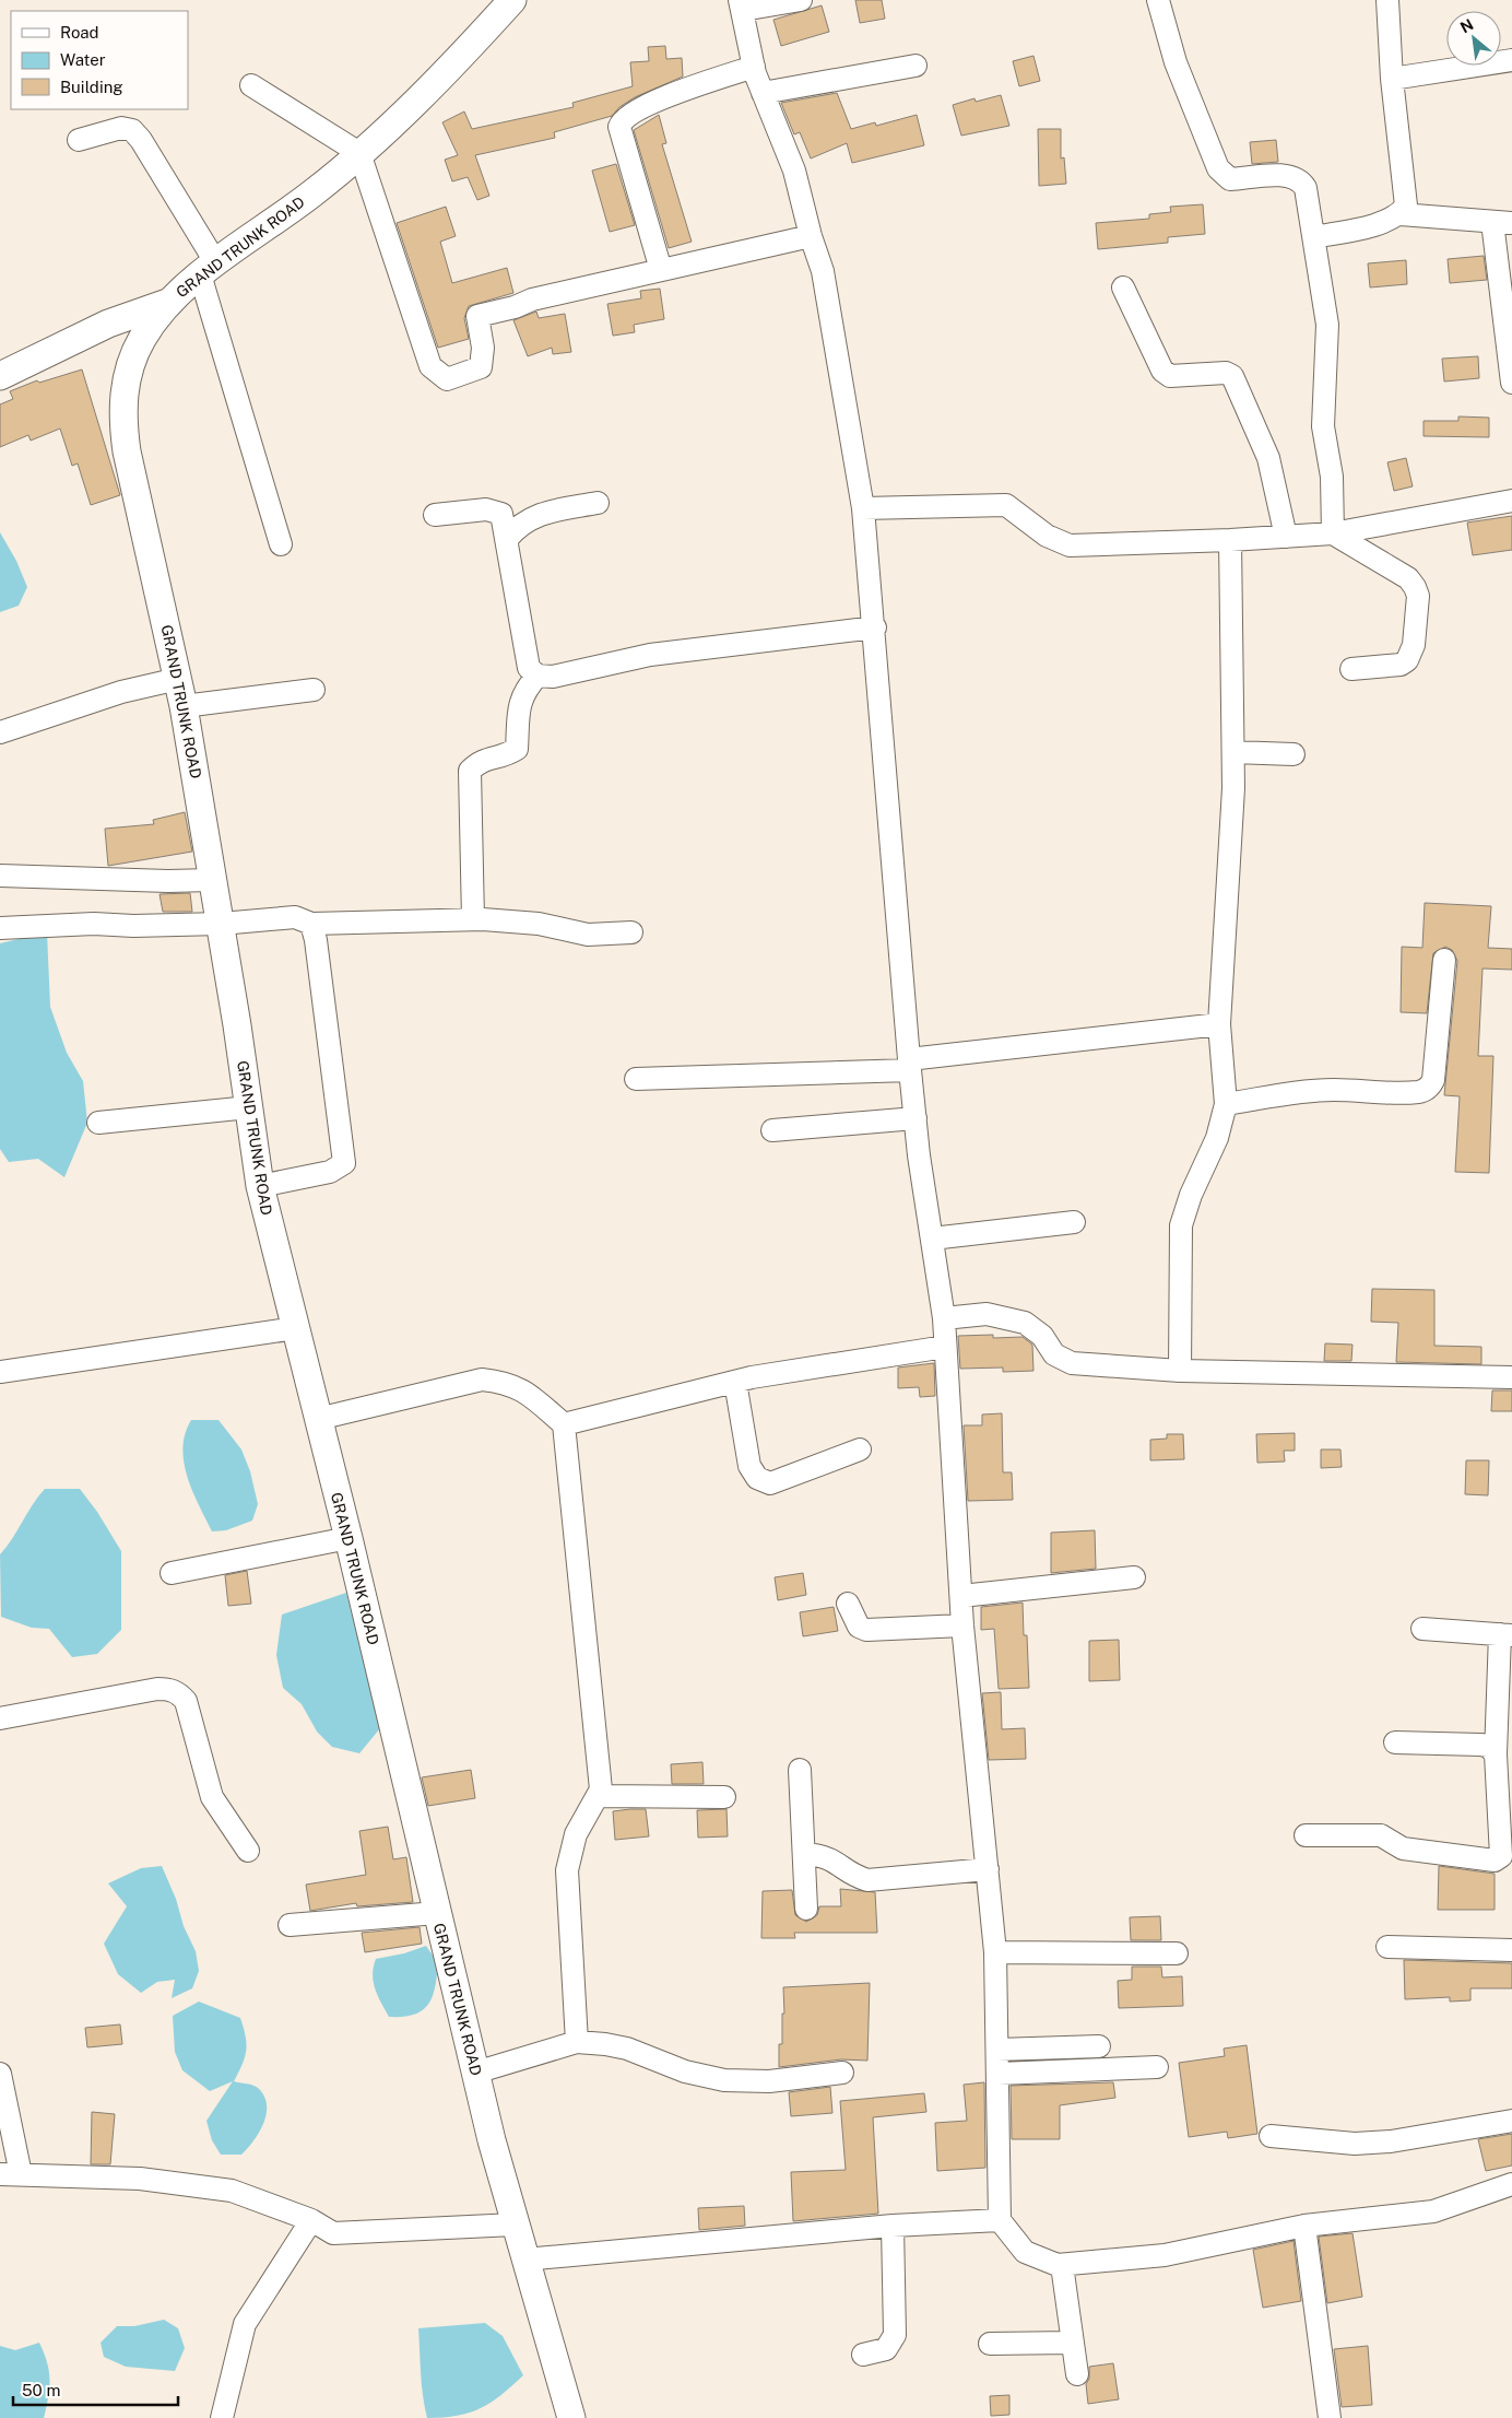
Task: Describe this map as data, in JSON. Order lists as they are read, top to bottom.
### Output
{
  "streets": {
    "main road": ["GRAND TRUNK ROAD"]
  },
  "legend": ["Road", "Water", "Building"],
  "scale_bar": "50 m",
  "north": "top left"
}
